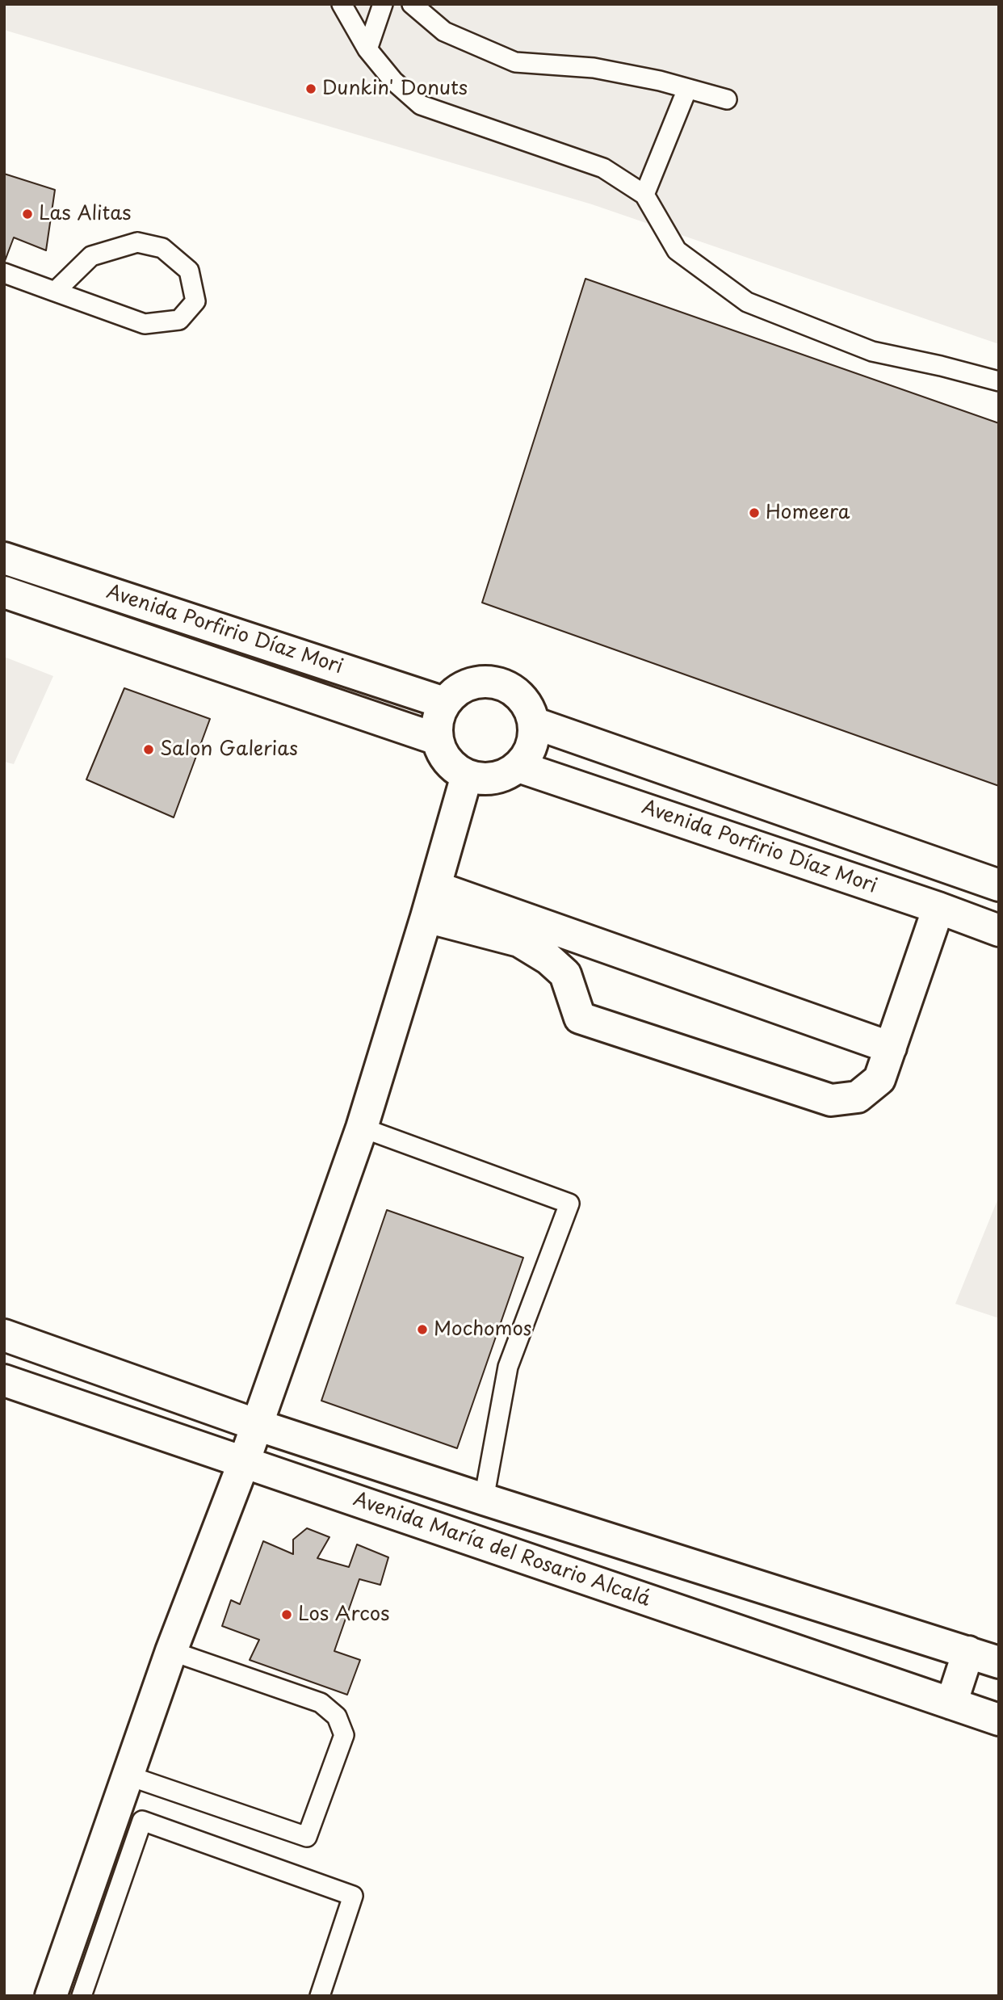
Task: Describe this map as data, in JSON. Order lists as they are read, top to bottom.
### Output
{
  "streets": {
    "street": ["Avenida Porfirio Díaz Mori", "Avenida María del Rosario Alcalá"]
  },
  "places": [
    "Dunkin' Donuts",
    "Las Alitas",
    "Homeera",
    "Salon Galerias",
    "Mochomos",
    "Los Arcos"
  ]
}
